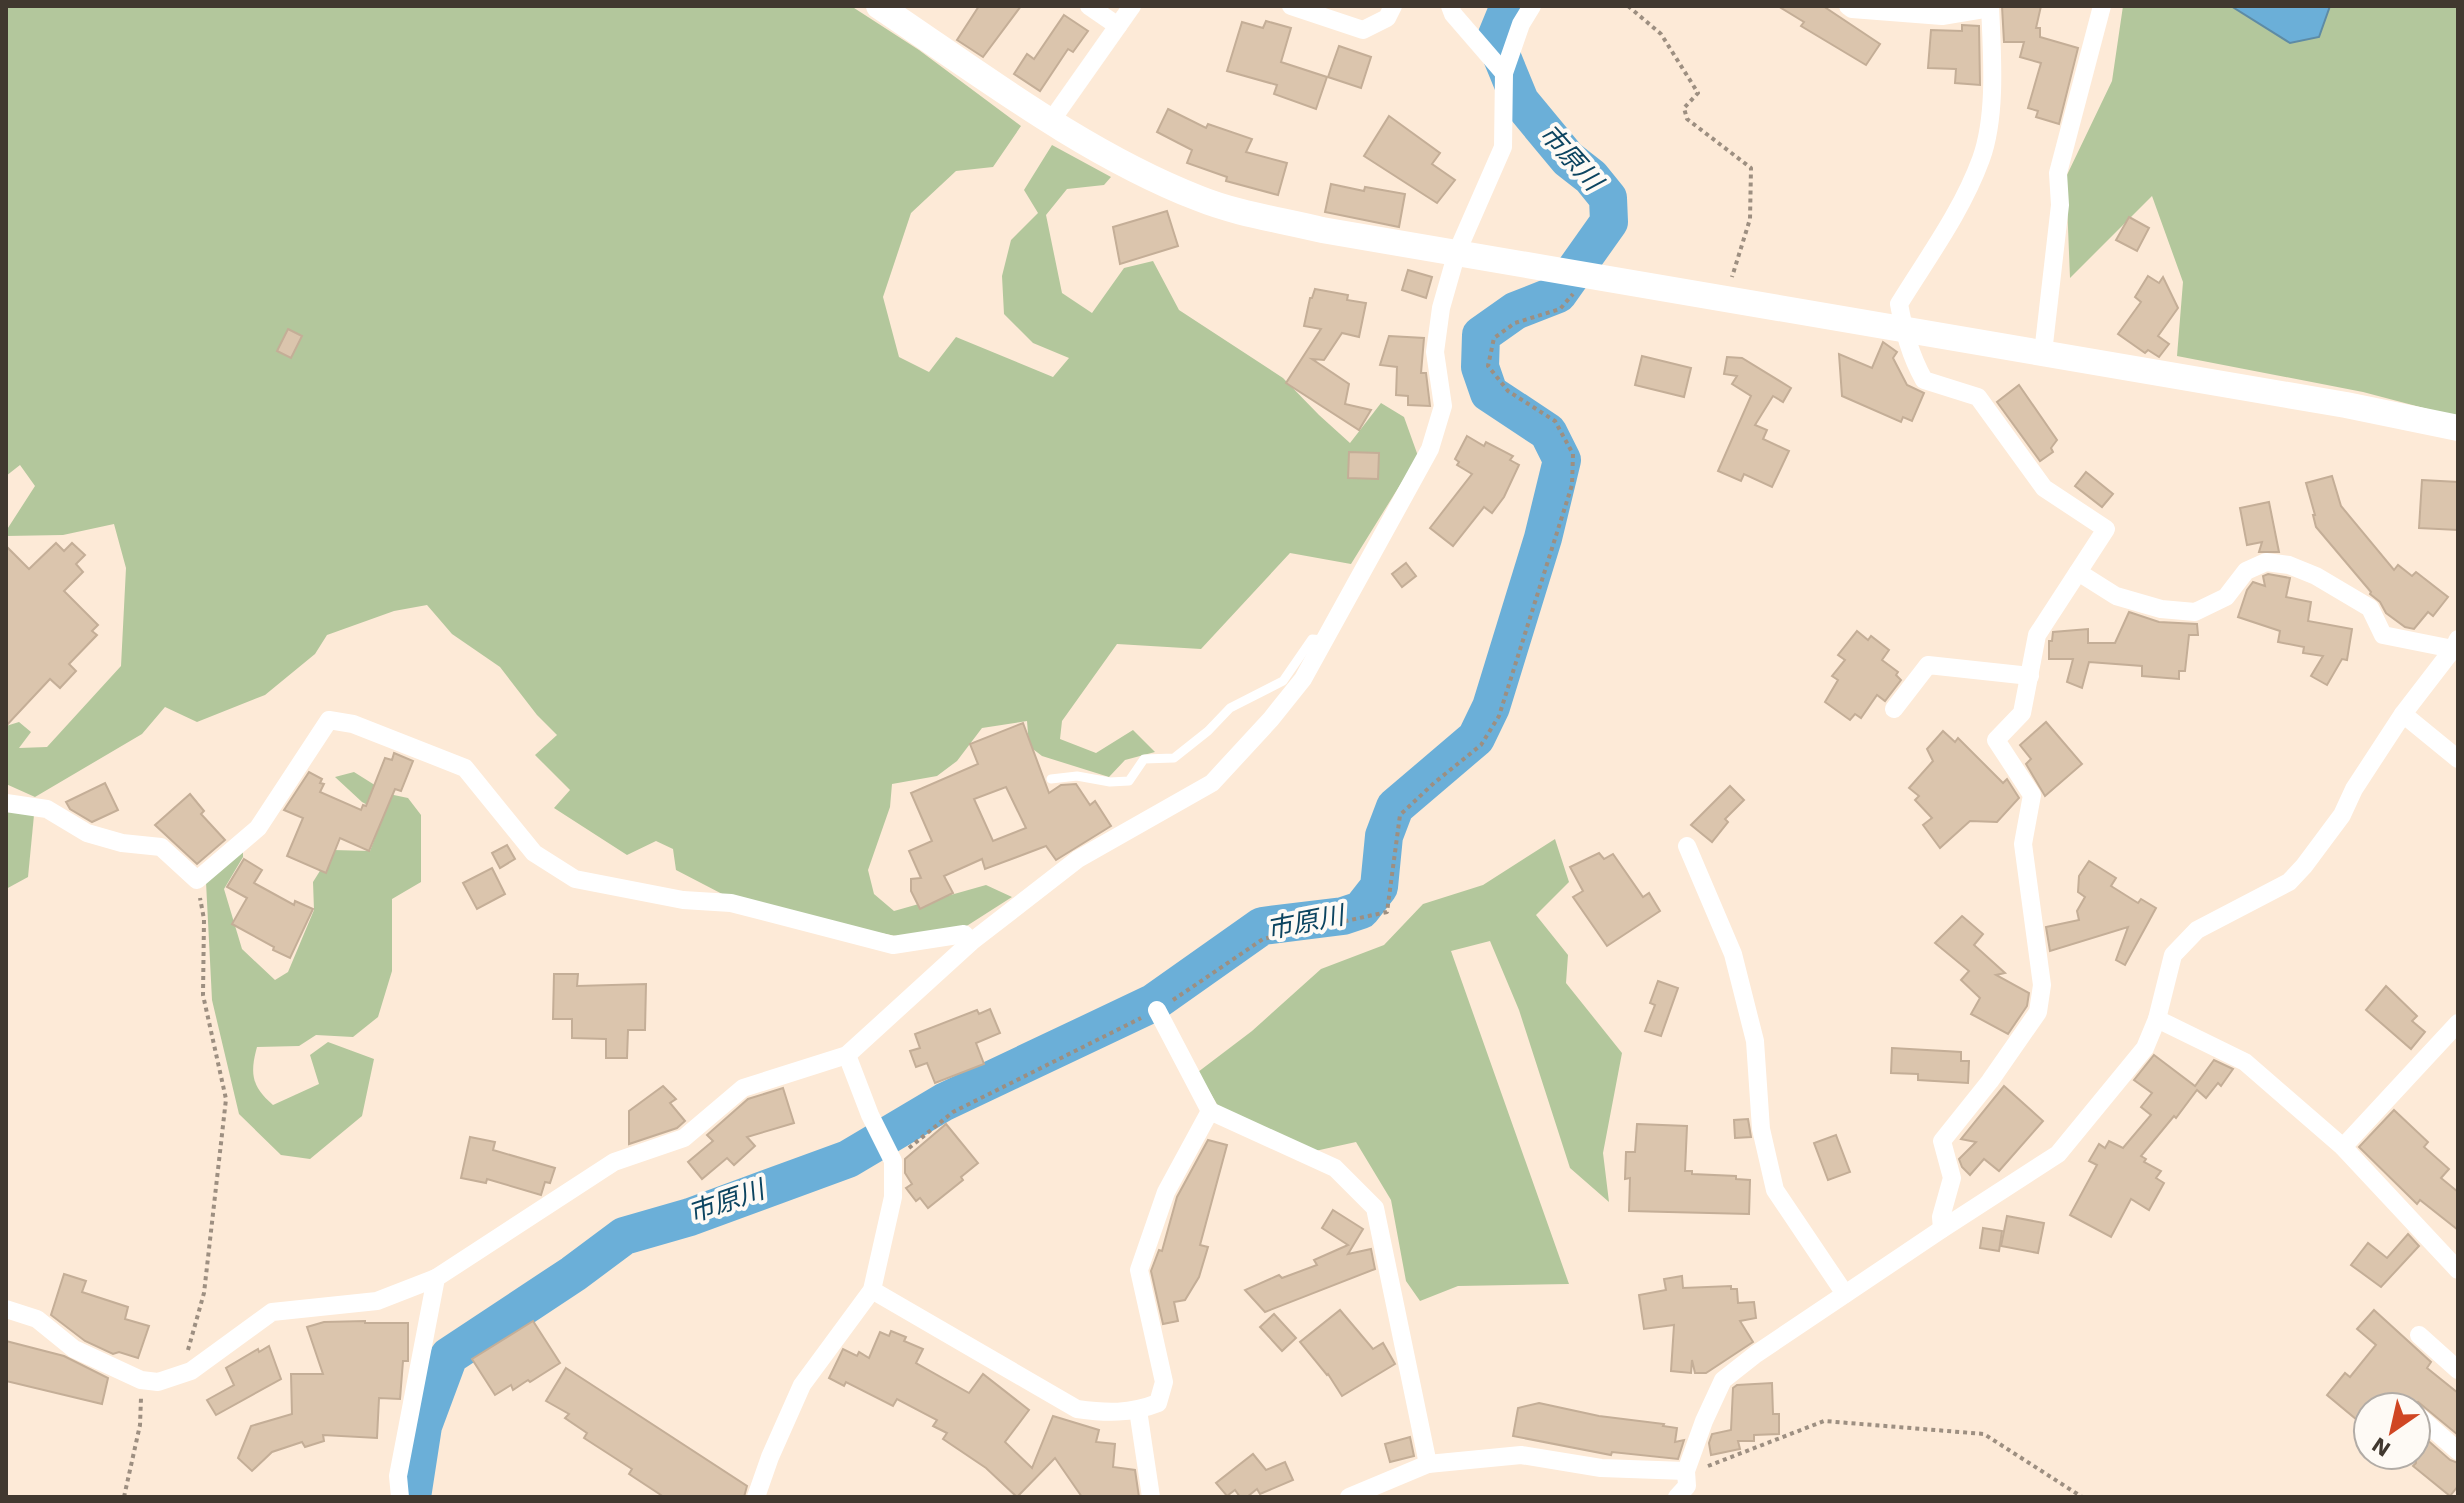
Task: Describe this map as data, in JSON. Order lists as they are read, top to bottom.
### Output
{
  "water": ["市原川"],
  "north": "bottom left"
}
